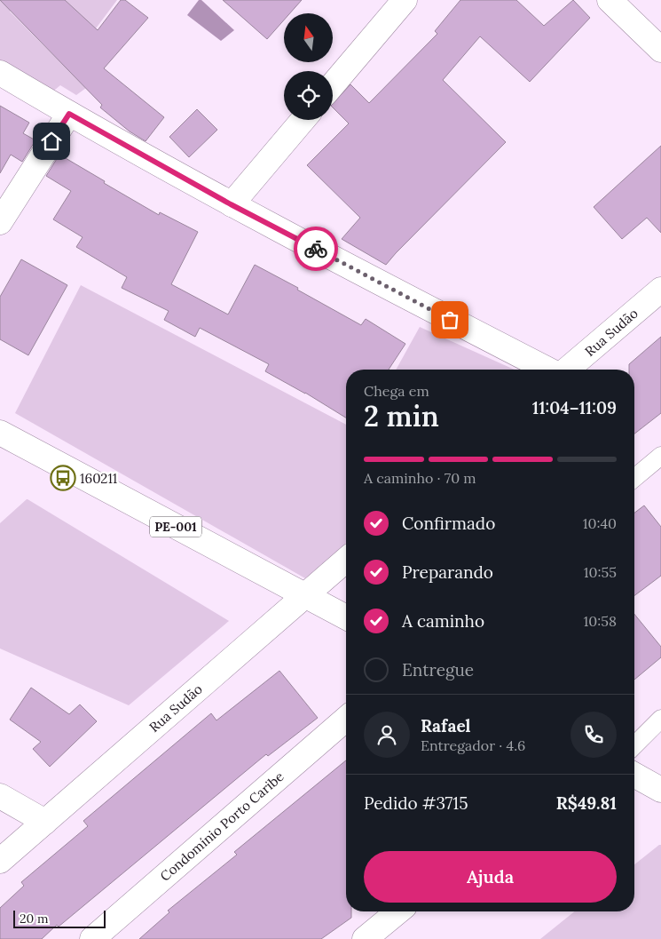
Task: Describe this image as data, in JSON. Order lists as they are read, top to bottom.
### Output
{
  "streets": {
    "street": ["Rua Sudão", "PE-001", "Condomínio Porto Caribe"]
  },
  "crossings": [
    ["Rua Sudão", "PE-001"]
  ],
  "places": {
    "bus stop": ["160211"]
  },
  "scale_bar": "20 m",
  "north": "top",
  "page": {
    "heading": ["2 min", "Chega em", "11:04–11:09"],
    "panel": [
      "Rafael",
      "Entregador · 4.6",
      "Pedido #3715",
      "R$49.81"
    ],
    "bar": "A caminho · 70 m",
    "list": [
      ["Confirmado", "10:40"],
      ["Preparando", "10:55"],
      ["A caminho", "10:58"],
      "Entregue"
    ],
    "buttons": "Ajuda",
    "scale": "20 m"
  }
}
